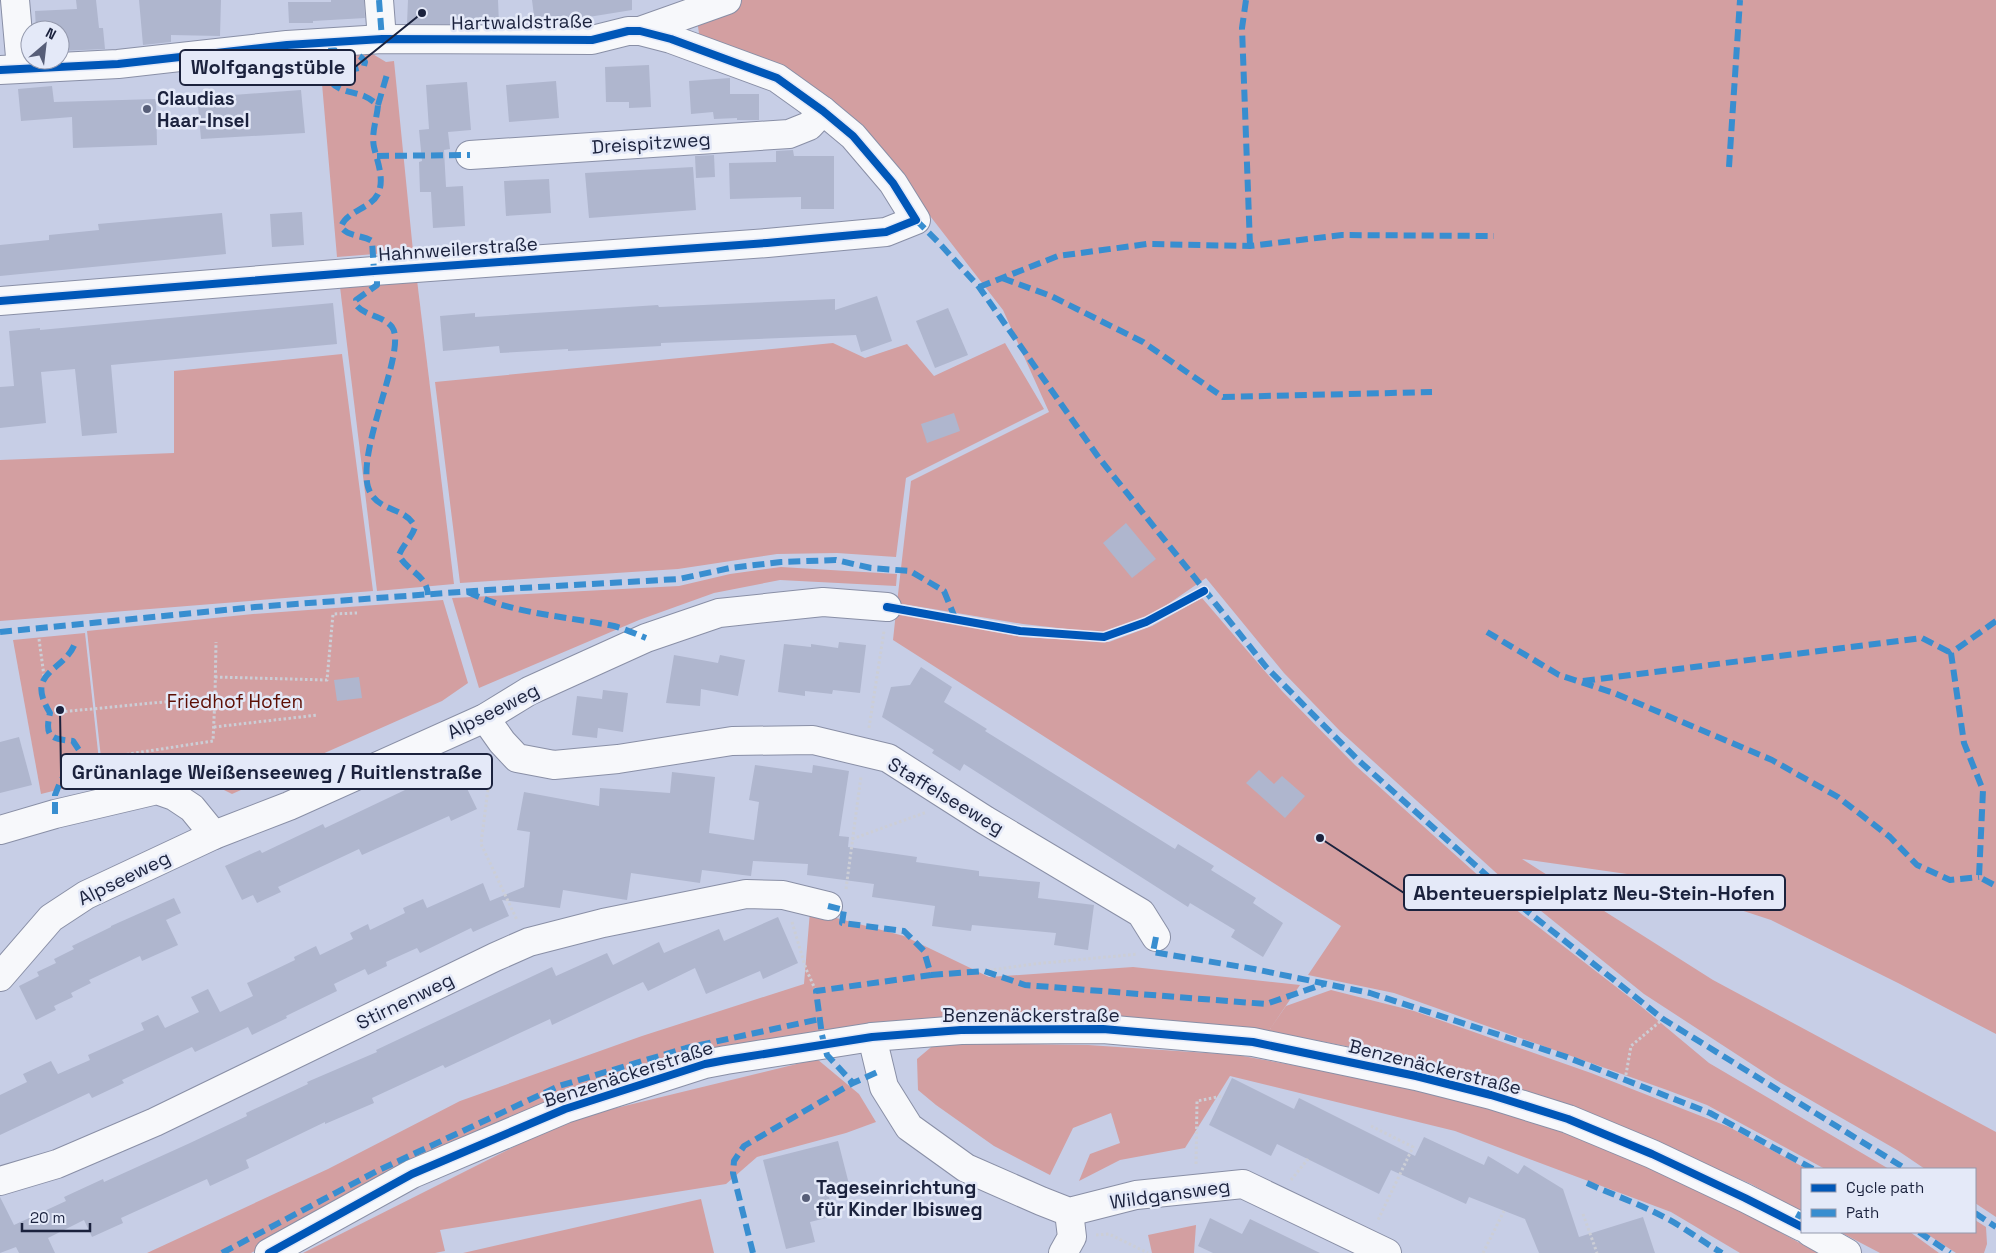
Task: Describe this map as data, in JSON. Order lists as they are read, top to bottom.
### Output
{
  "streets": {
    "street": [
      "Hartwaldstraße",
      "Dreispitzweg",
      "Hahnweilerstraße",
      "Alpseeweg",
      "Staffelseeweg",
      "Stirnenweg",
      "Benzenäckerstraße",
      "Wildgansweg"
    ]
  },
  "crossings": [
    ["Hartwaldstraße", "Dreispitzweg"],
    ["Hartwaldstraße", "Hahnweilerstraße"],
    ["Alpseeweg", "Staffelseeweg"]
  ],
  "parks": ["Friedhof Hofen"],
  "places": [
    "Wolfgangstüble",
    "Claudias Haar-Insel",
    "Grünanlage Weißenseeweg / Ruitlenstraße",
    "Abenteuerspielplatz Neu-Stein-Hofen",
    "Tageseinrichtung für Kinder Ibisweg"
  ],
  "legend": ["Cycle path", "Path"],
  "scale_bar": "20 m",
  "north": "top right"
}
